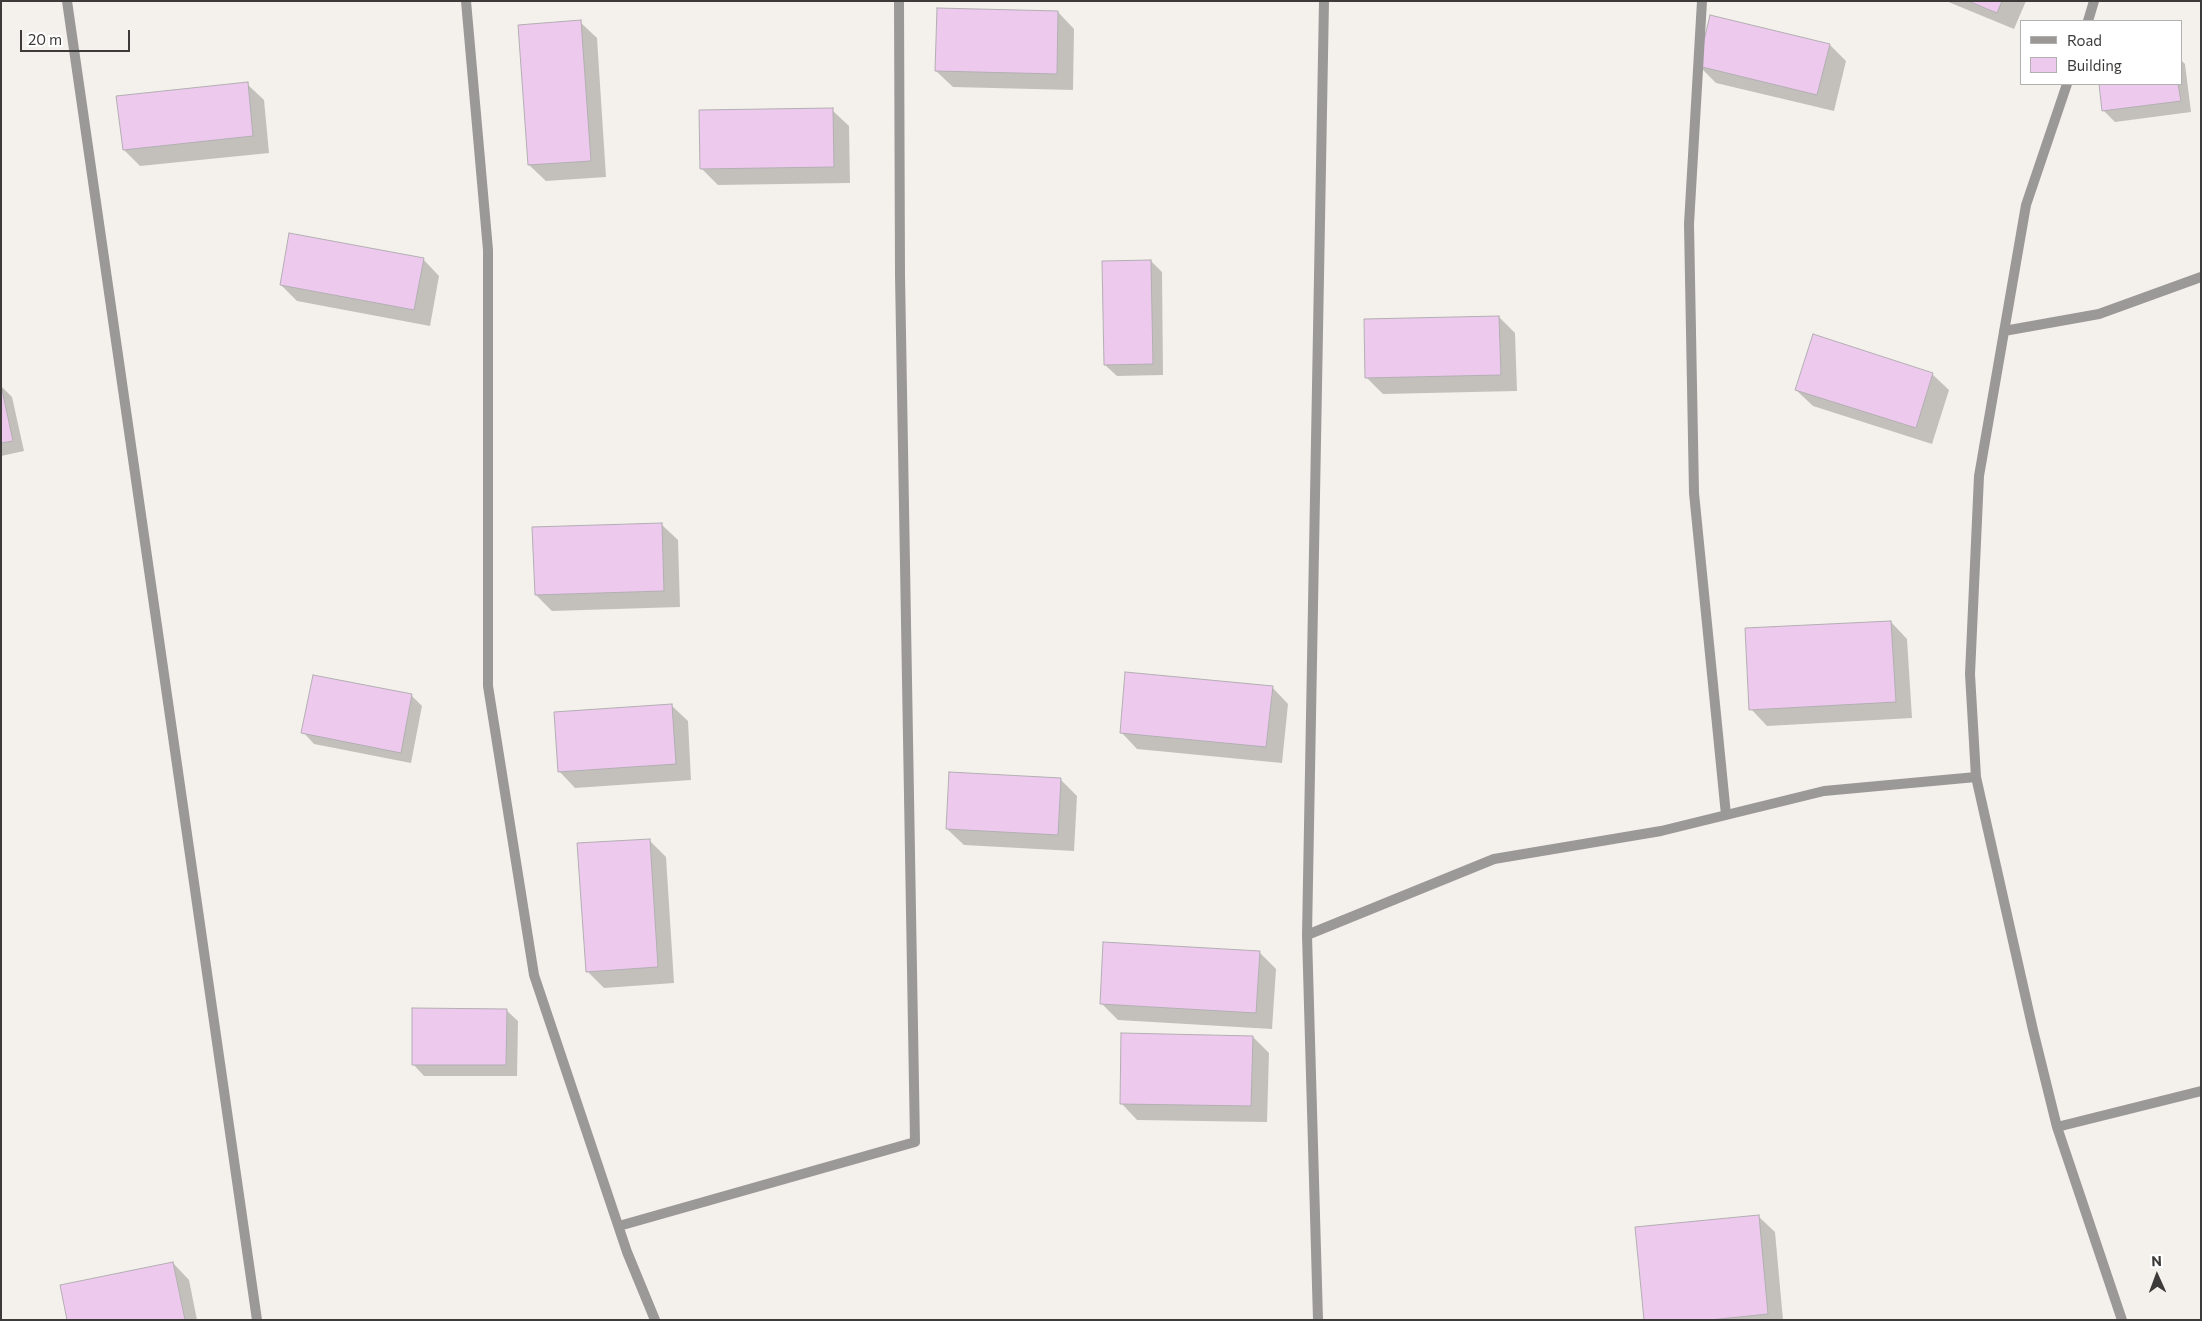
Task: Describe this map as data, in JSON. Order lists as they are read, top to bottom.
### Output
{
  "legend": ["Road", "Building"],
  "scale_bar": "20 m",
  "north": "top"
}
